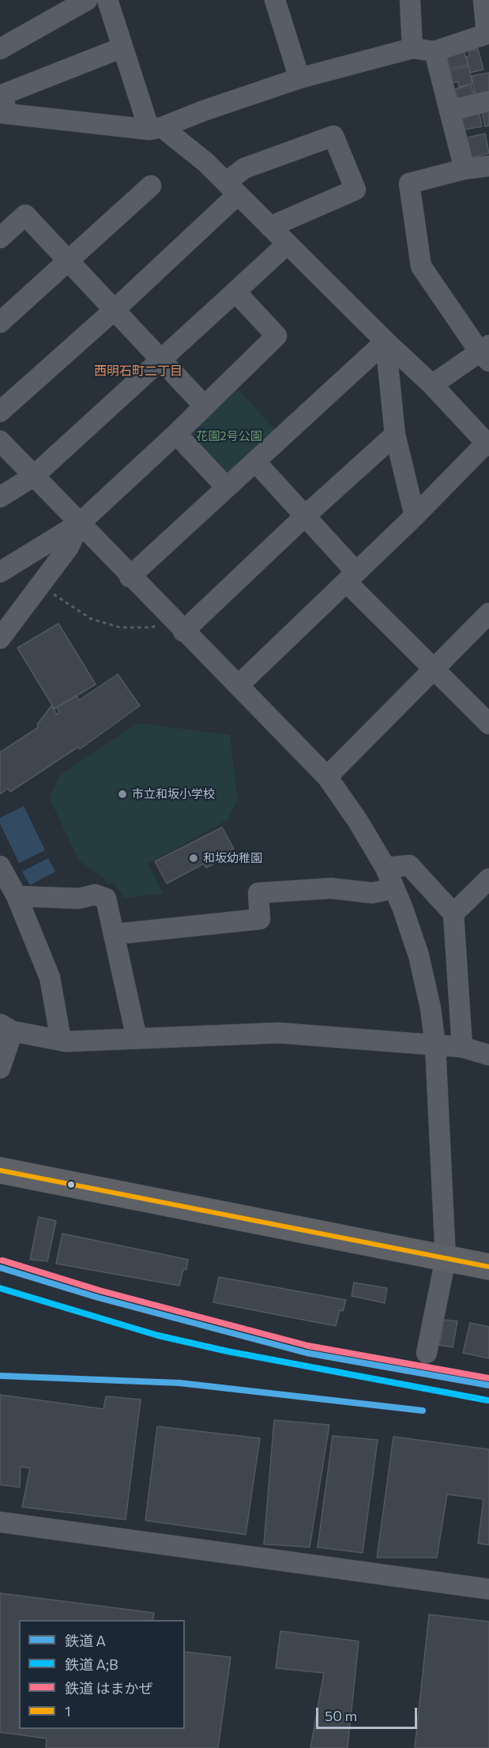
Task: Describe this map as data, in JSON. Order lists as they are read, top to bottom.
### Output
{
  "districts": ["西明石町二丁目"],
  "parks": ["花園2号公園"],
  "places": ["市立和坂小学校", "和坂幼稚園"],
  "lines": [
    "transit line 1",
    "rail line はまかぜ",
    "rail line A",
    "rail line A;B"
  ],
  "legend": [
    "鉄道 A",
    "鉄道 A;B",
    "鉄道 はまかぜ",
    "1"
  ],
  "scale_bar": "50 m"
}
